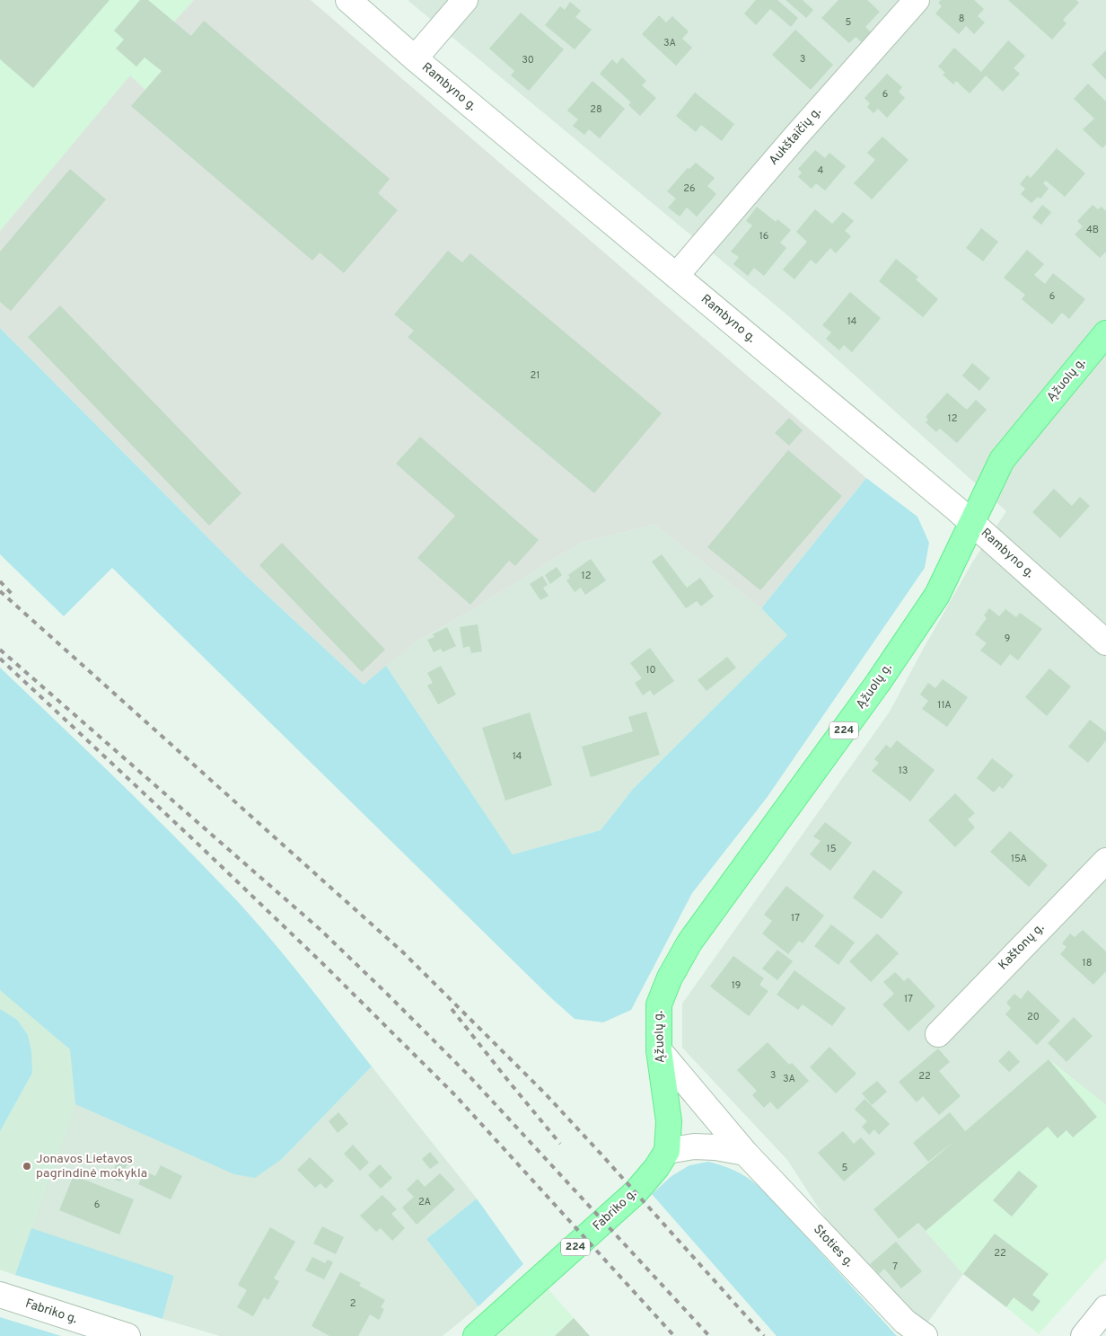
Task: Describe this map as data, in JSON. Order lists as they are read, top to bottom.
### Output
{
  "streets": {
    "main road": ["Ąžuolų g.", "224", "Fabriko g."],
    "street": [
      "Rambyno g.",
      "Aukštaičių g.",
      "Kaštonų g.",
      "Stoties g."
    ]
  },
  "crossings": [
    ["Rambyno g.", "Aukštaičių g."],
    ["Rambyno g.", "Ąžuolų g."],
    ["Ąžuolų g.", "Fabriko g."],
    ["Ąžuolų g.", "Stoties g."]
  ],
  "places": ["Jonavos Lietavos pagrindinė mokykla"],
  "house_numbers": [
    "8",
    "5",
    "3A",
    "3",
    "30",
    "6",
    "28",
    "4",
    "26",
    "4B",
    "16",
    "6",
    "14",
    "21",
    "12",
    "12",
    "9",
    "10",
    "11A",
    "14",
    "13",
    "15",
    "15A",
    "17",
    "18",
    "19",
    "17",
    "20",
    "3",
    "22",
    "3A",
    "5",
    "2A",
    "6",
    "22",
    "7",
    "2"
  ]
}
